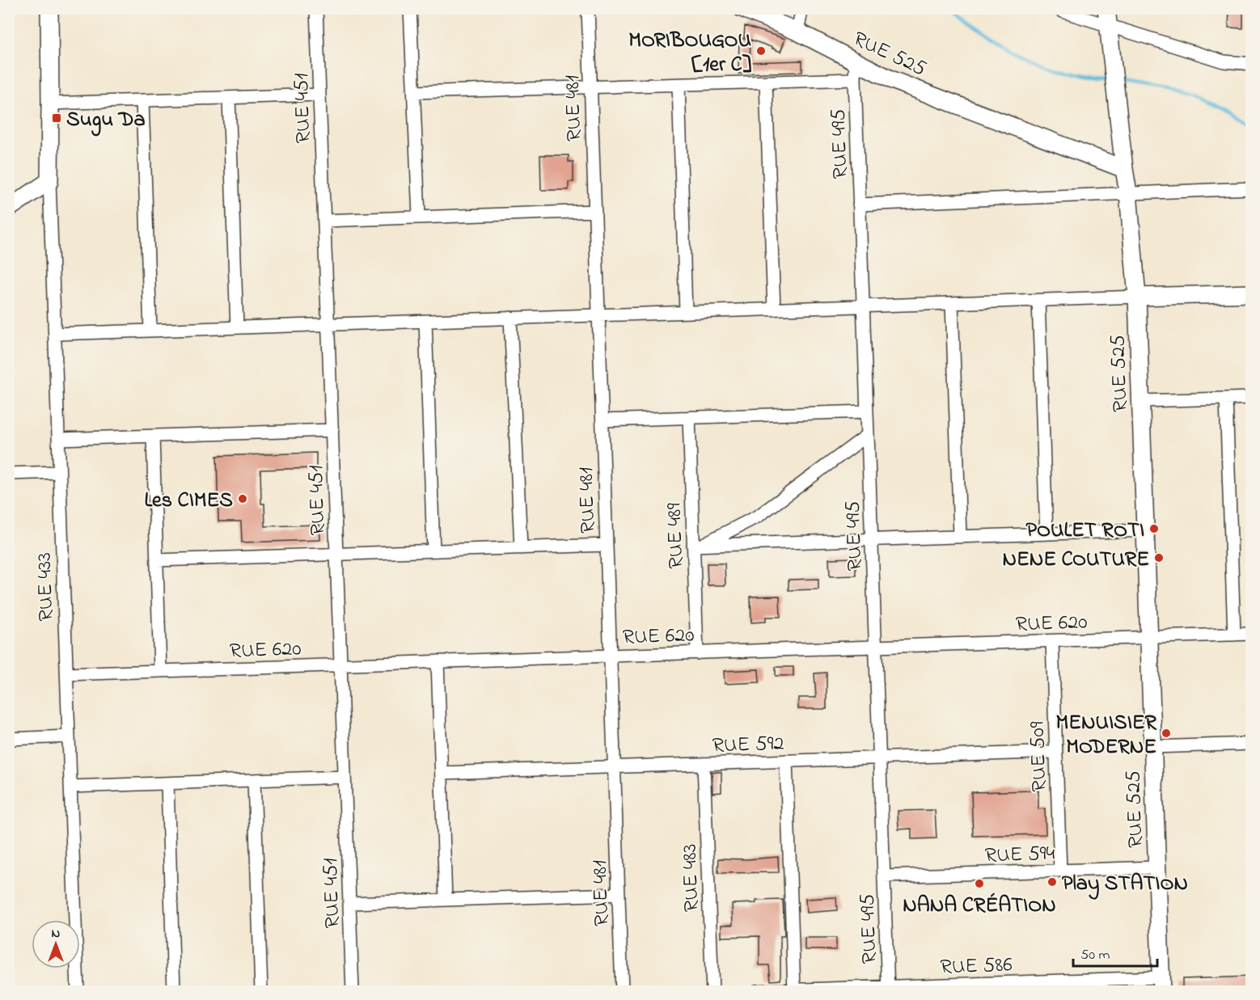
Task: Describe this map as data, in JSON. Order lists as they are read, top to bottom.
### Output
{
  "streets": {
    "main road": ["RUE 525"],
    "street": [
      "RUE 451",
      "RUE 481",
      "RUE 495",
      "RUE 489",
      "RUE 433",
      "RUE 620",
      "RUE 592",
      "RUE 509",
      "RUE 594",
      "RUE 483",
      "RUE 586"
    ]
  },
  "crossings": [
    ["RUE 525", "RUE 495"],
    ["RUE 525", "RUE 620"],
    ["RUE 525", "RUE 594"],
    ["RUE 525", "RUE 586"],
    ["RUE 451", "RUE 620"],
    ["RUE 481", "RUE 620"],
    ["RUE 481", "RUE 592"],
    ["RUE 495", "RUE 620"],
    ["RUE 495", "RUE 592"],
    ["RUE 495", "RUE 594"],
    ["RUE 495", "RUE 586"],
    ["RUE 489", "RUE 620"],
    ["RUE 433", "RUE 620"],
    ["RUE 620", "RUE 509"],
    ["RUE 592", "RUE 509"],
    ["RUE 592", "RUE 483"],
    ["RUE 509", "RUE 594"]
  ],
  "places": {
    "other": [
      "MORIBOUGOU [1er C]",
      "Les CIMES",
      "POULET ROTI",
      "NENE COUTURE",
      "MENUISIER MODERNE",
      "Play STATION",
      "NANA CRÉATION"
    ],
    "transit": ["Sugu Da"]
  },
  "scale_bar": "50 m",
  "north": "top"
}
